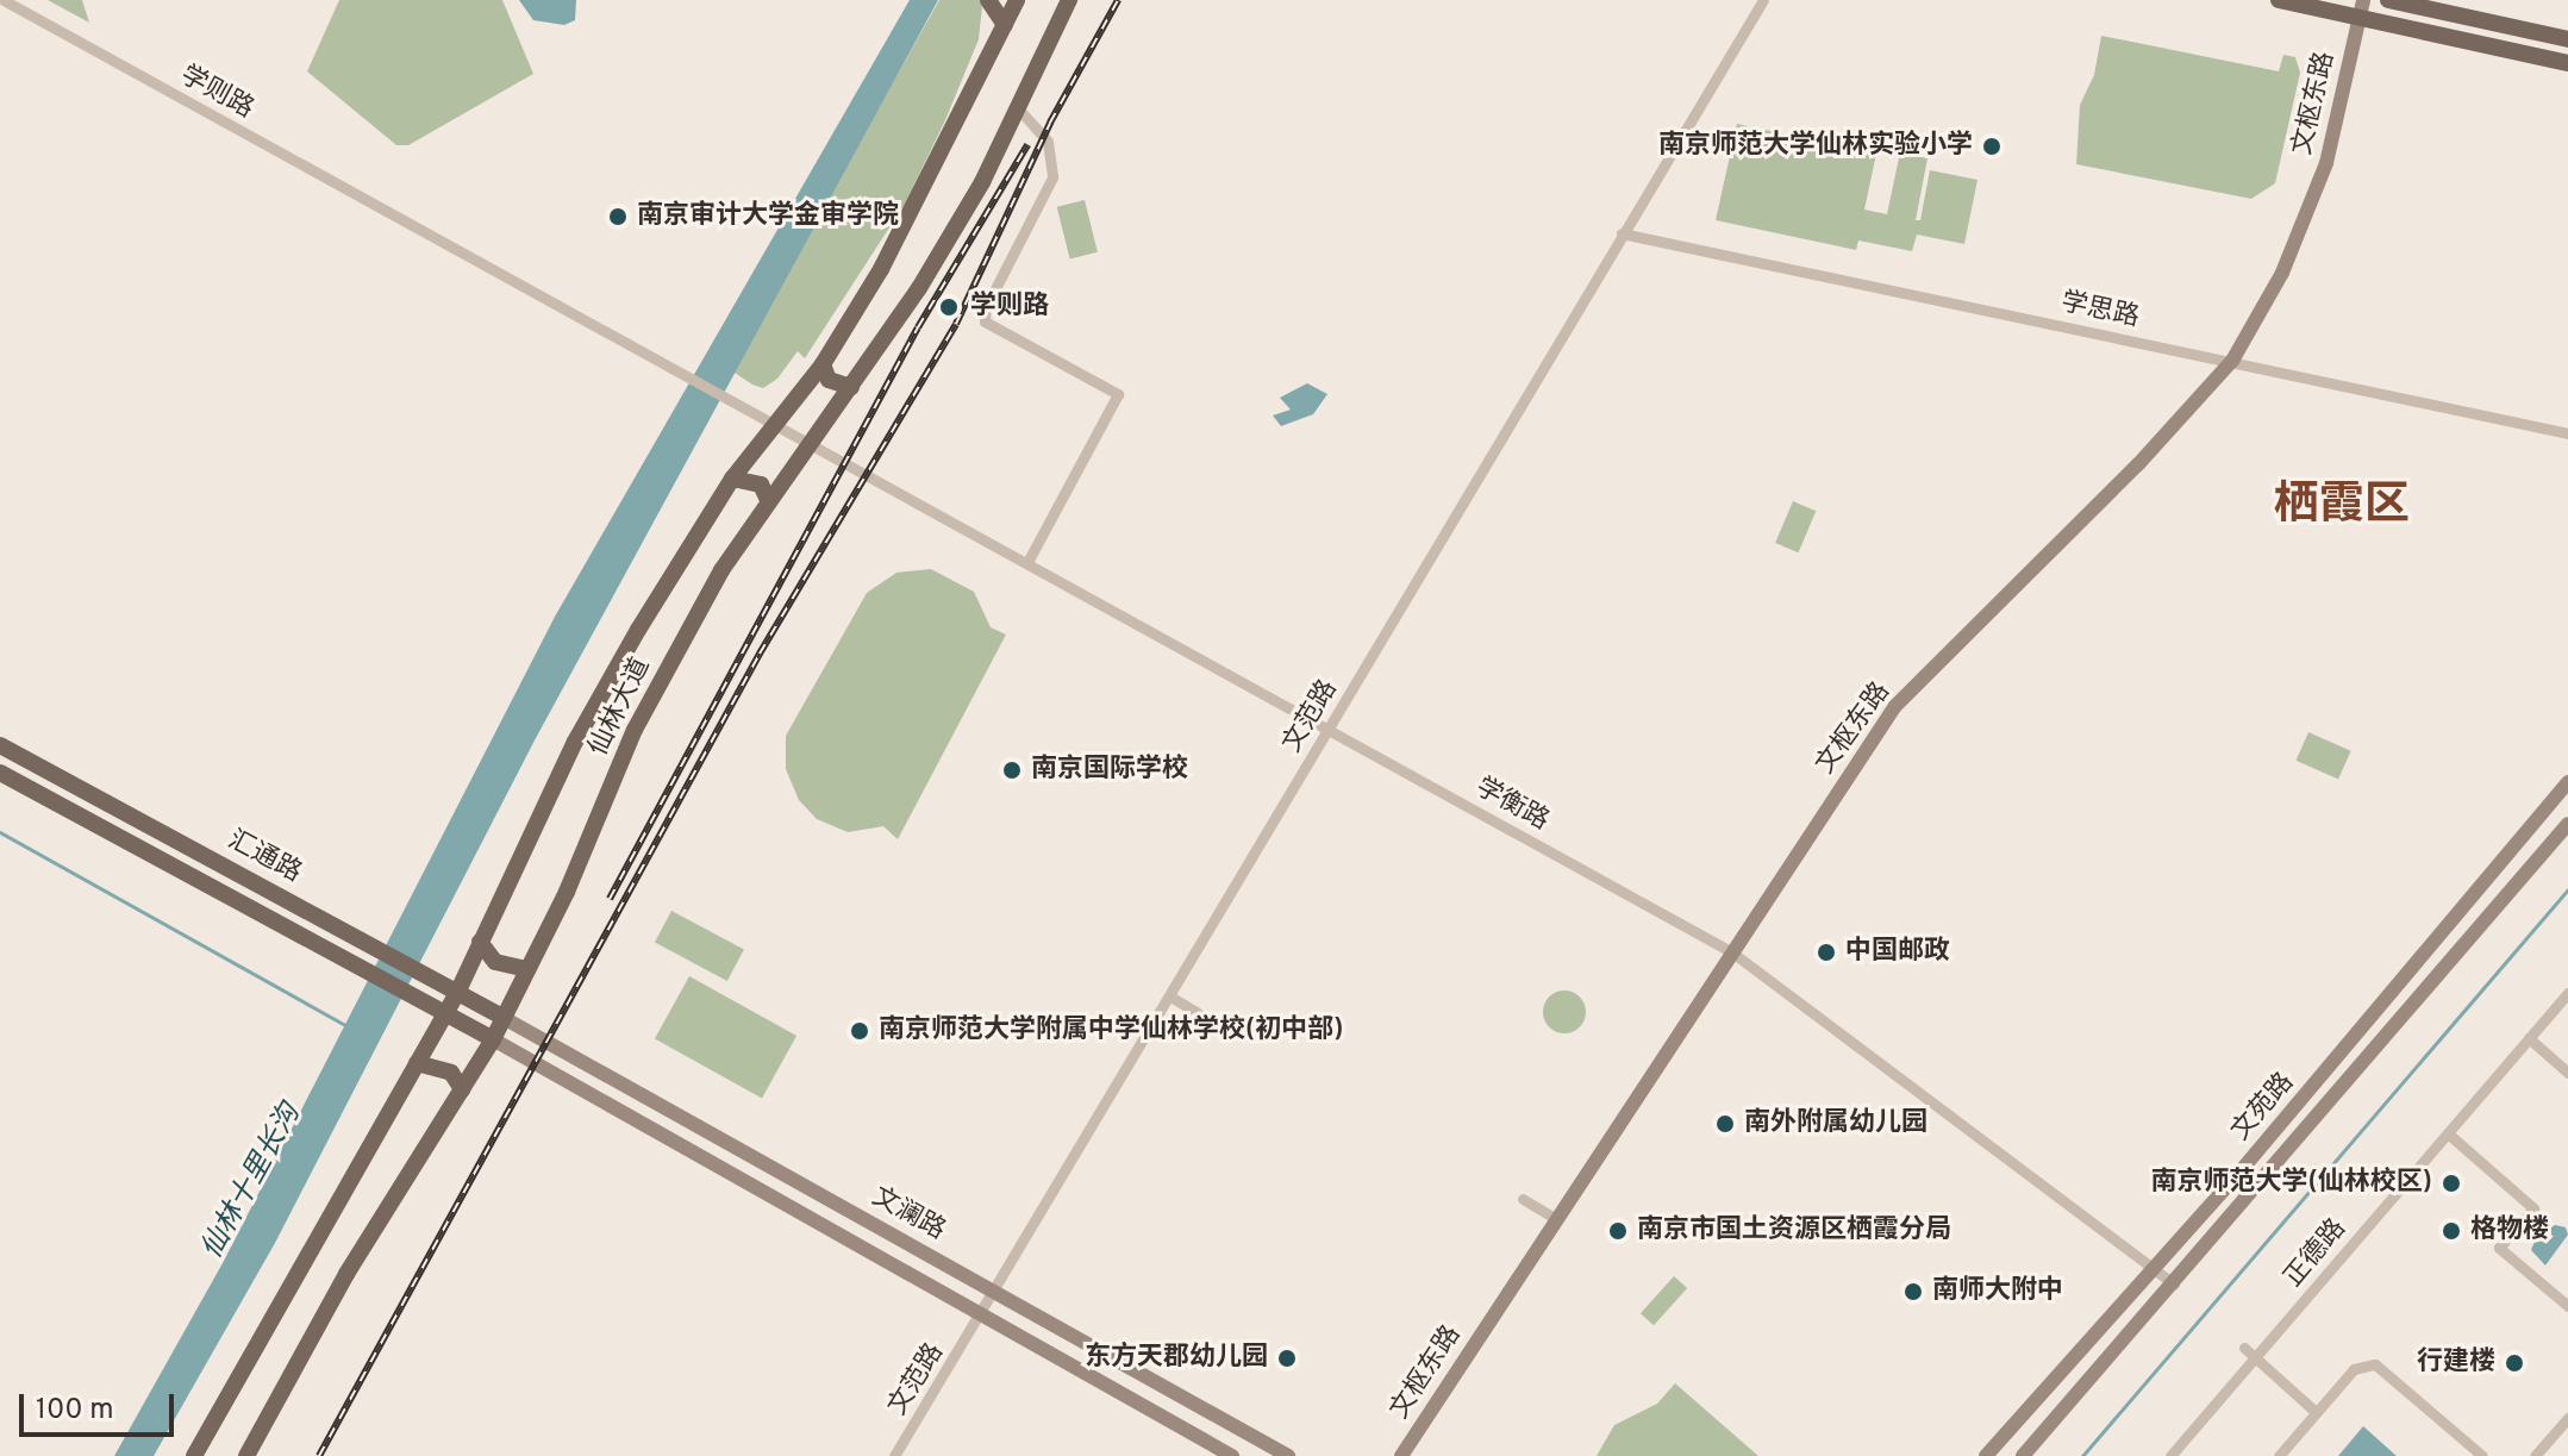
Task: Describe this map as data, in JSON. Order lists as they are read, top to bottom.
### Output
{
  "streets": {
    "main road": [
      "文枢东路",
      "仙林大道",
      "汇通路",
      "文苑路",
      "文澜路"
    ],
    "street": [
      "学则路",
      "学思路",
      "文范路",
      "学衡路",
      "正德路"
    ]
  },
  "crossings": [
    ["学则路", "仙林大道"],
    ["学则路", "学衡路"],
    ["文枢东路", "学思路"],
    ["文枢东路", "学衡路"],
    ["学思路", "文范路"],
    ["仙林大道", "学衡路"],
    ["仙林大道", "汇通路"],
    ["仙林大道", "文澜路"],
    ["文范路", "学衡路"],
    ["文范路", "文澜路"],
    ["学衡路", "文苑路"],
    ["汇通路", "文澜路"]
  ],
  "districts": ["栖霞区"],
  "water": ["仙林十里长沟"],
  "places": [
    "南京师范大学仙林实验小学",
    "南京审计大学金审学院",
    "学则路",
    "南京国际学校",
    "中国邮政",
    "南京师范大学附属中学仙林学校(初中部)",
    "南外附属幼儿园",
    "南京师范大学(仙林校区)",
    "南京市国土资源区栖霞分局",
    "格物楼",
    "南师大附中",
    "东方天郡幼儿园",
    "行建楼"
  ],
  "scale_bar": "100 m"
}
